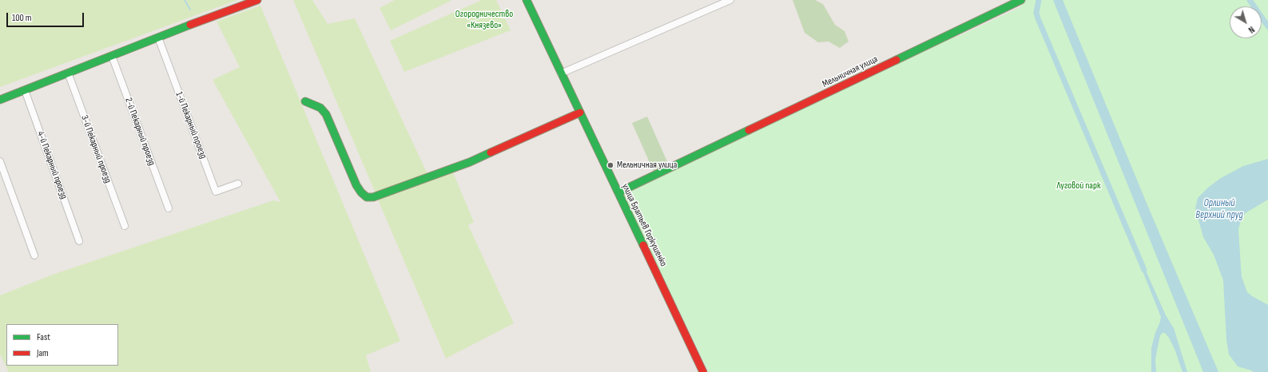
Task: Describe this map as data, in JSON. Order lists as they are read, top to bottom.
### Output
{
  "streets": {
    "street": [
      "Мельничная улица",
      "1-й Пекарный проезд",
      "2-й Пекарный проезд",
      "3-й Пекарный проезд",
      "4-й Пекарный проезд",
      "улица Братьев Горкушенко"
    ]
  },
  "crossings": [
    ["Мельничная улица", "улица Братьев Горкушенко"]
  ],
  "water": ["Орлиный Верхний пруд"],
  "parks": ["Огородничество «Князево»", "Луговой парк"],
  "places": ["Мельничная улица"],
  "legend": ["Fast", "Jam"],
  "scale_bar": "100 m",
  "north": "bottom right"
}
